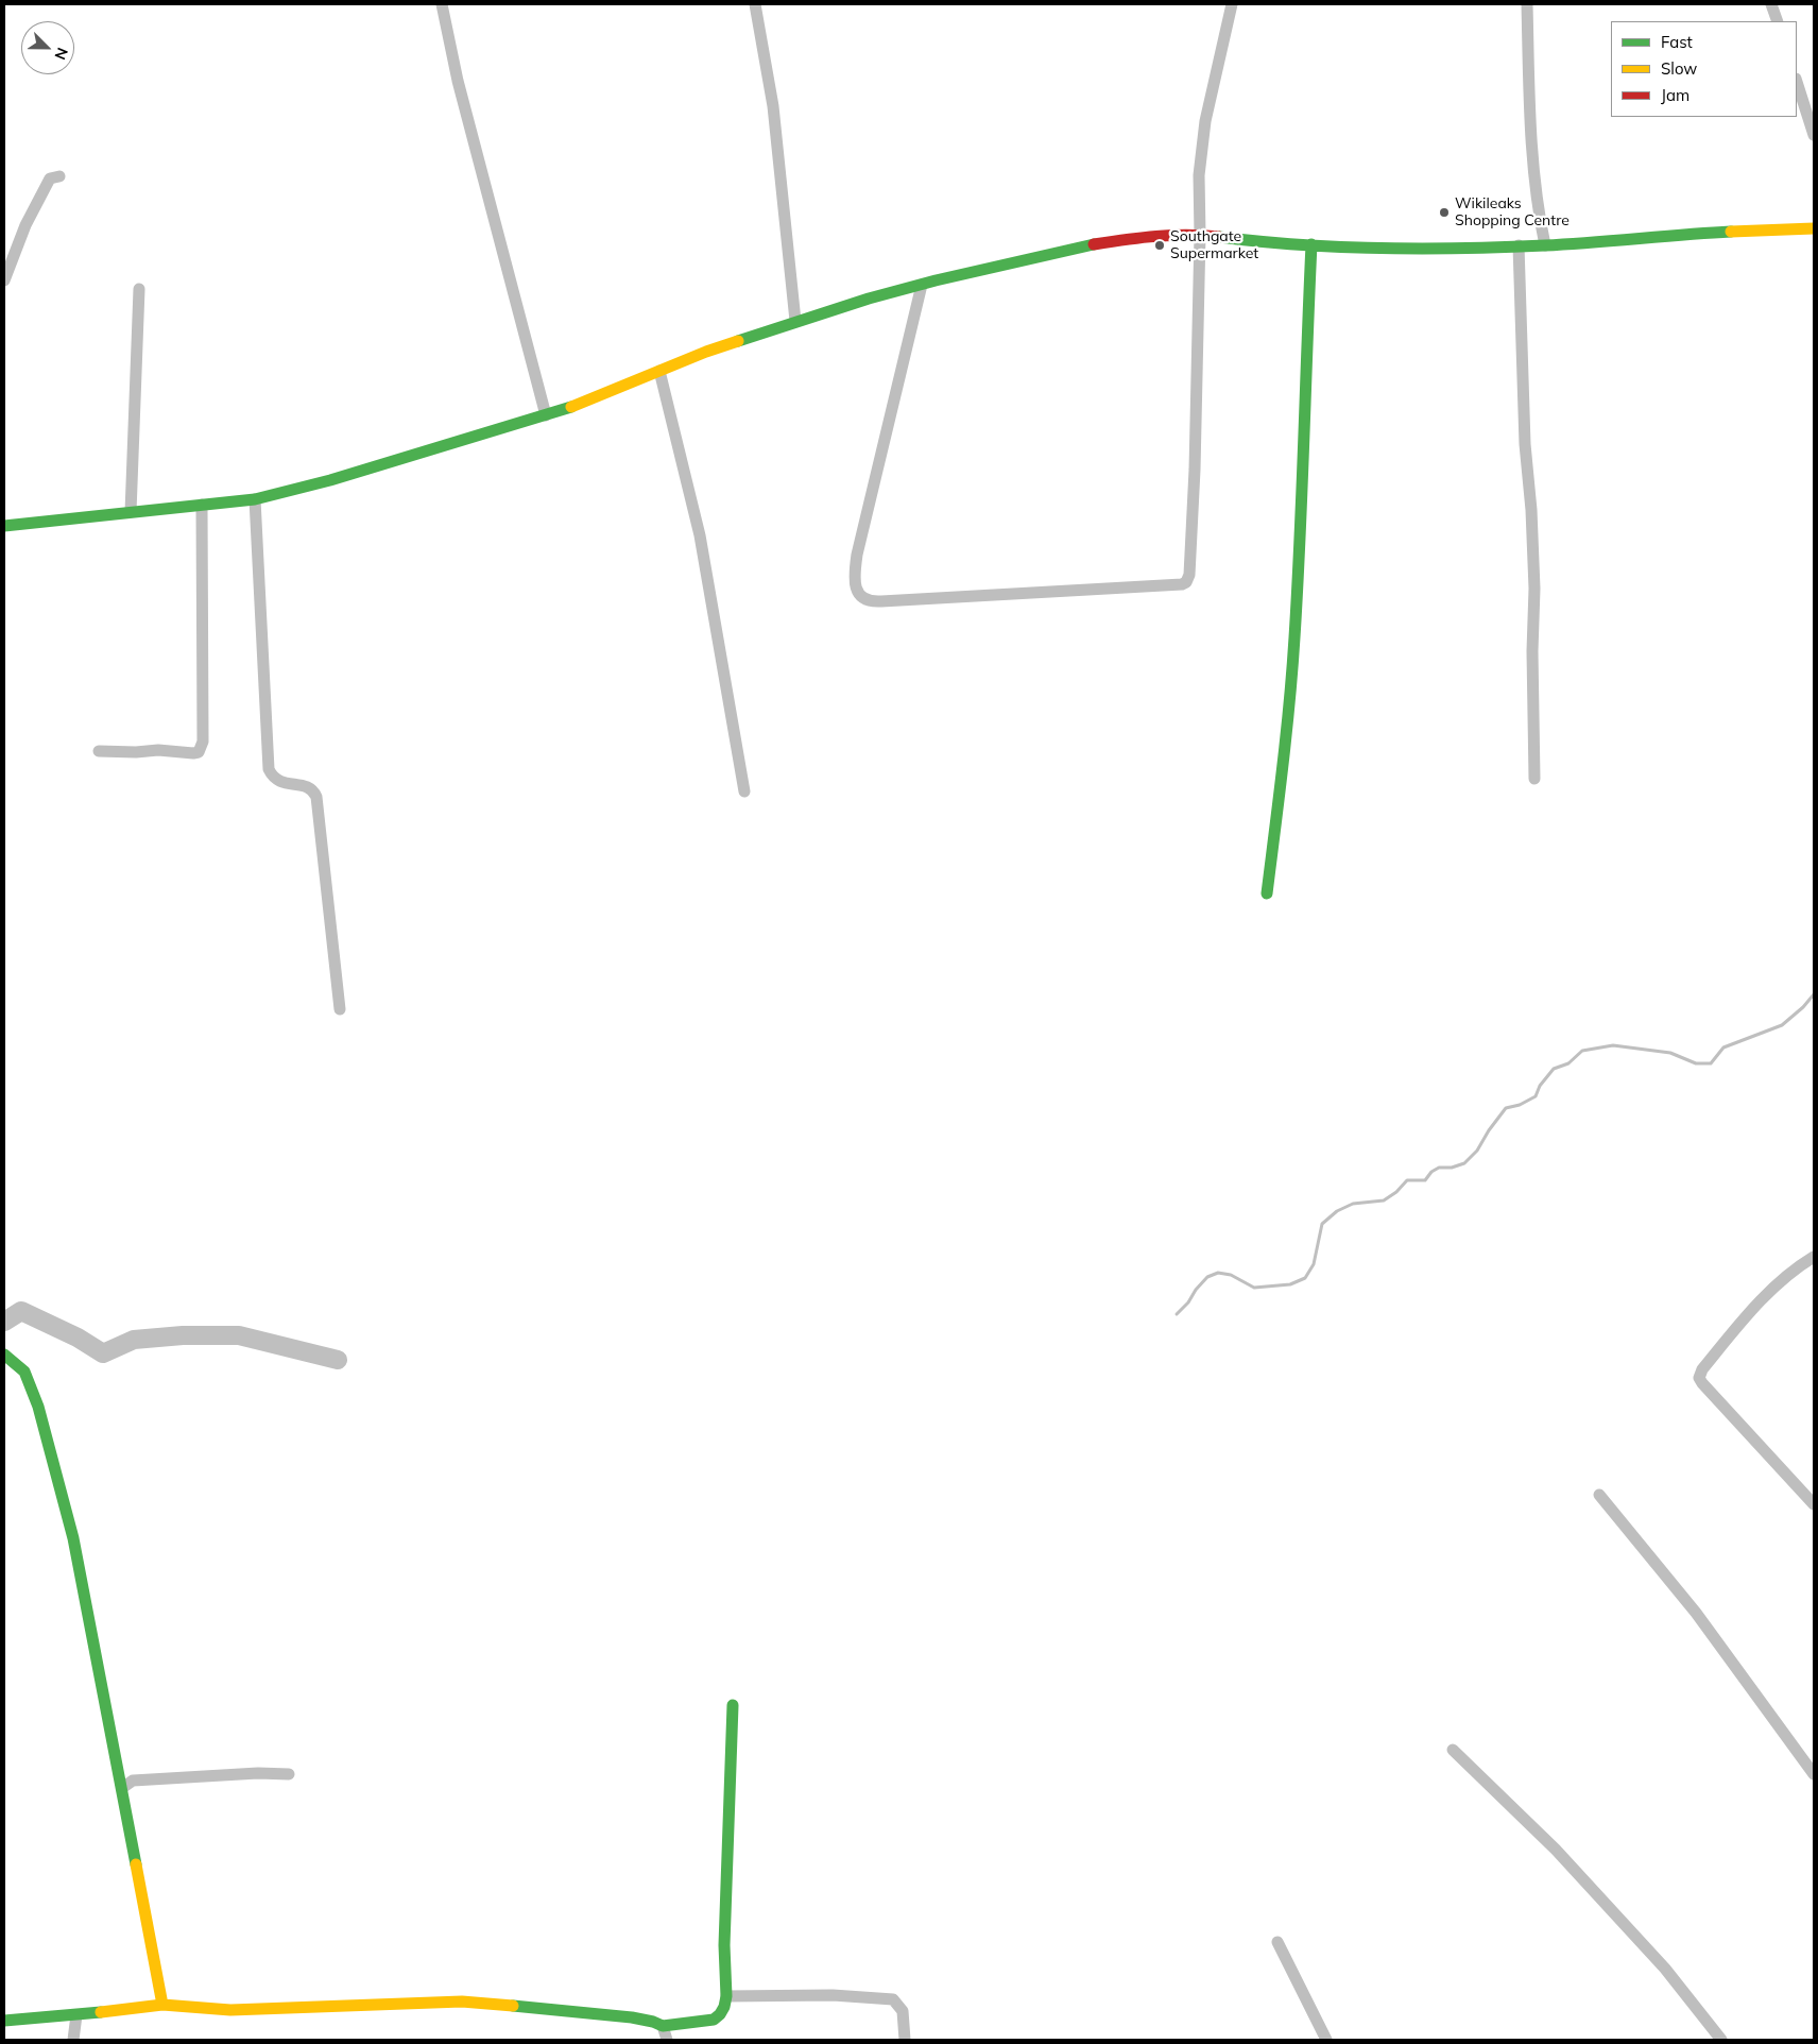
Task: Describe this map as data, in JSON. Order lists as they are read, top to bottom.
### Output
{
  "places": ["Wikileaks Shopping Centre", "Southgate Supermarket"],
  "legend": ["Fast", "Slow", "Jam"],
  "north": "bottom right"
}
